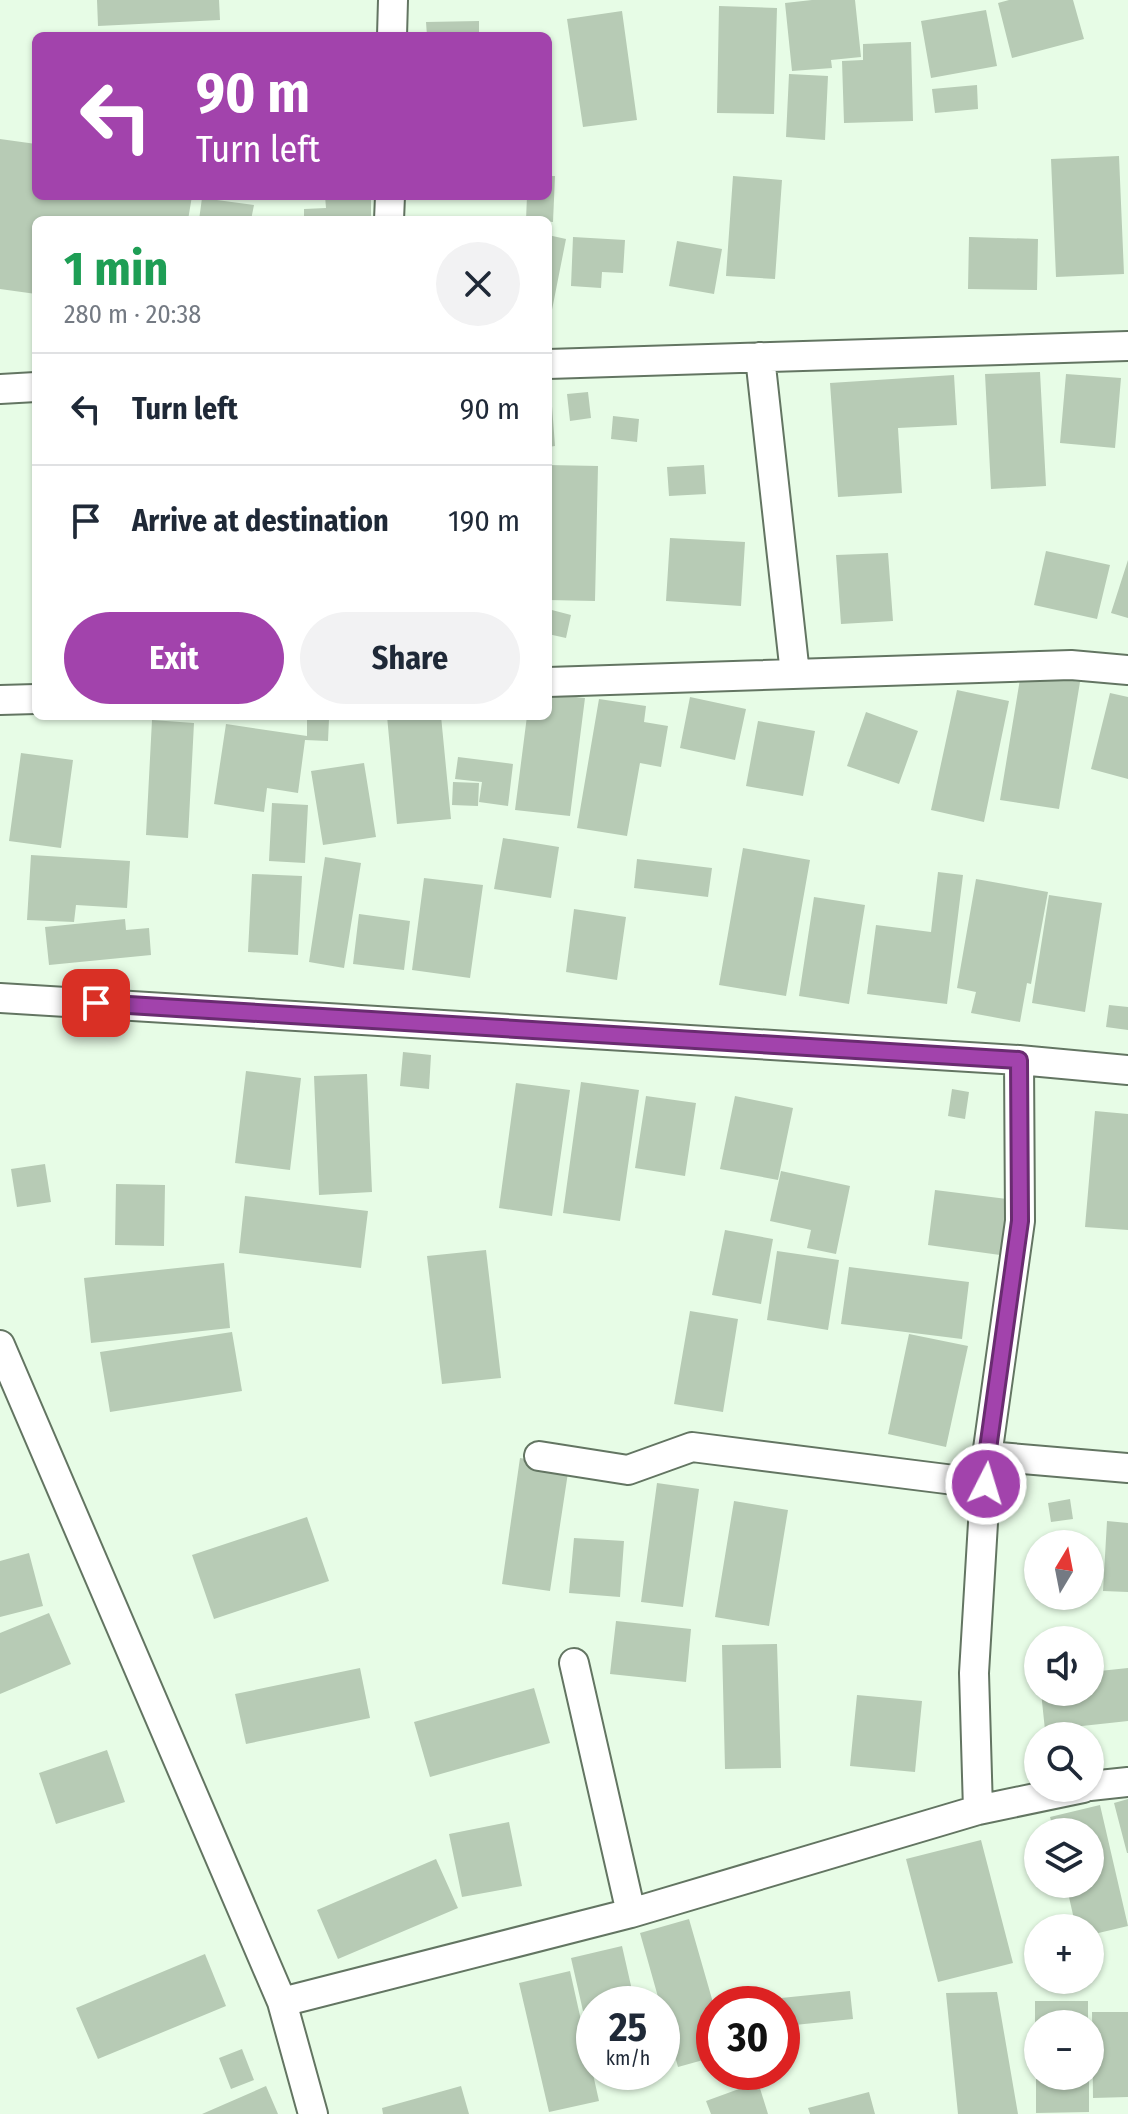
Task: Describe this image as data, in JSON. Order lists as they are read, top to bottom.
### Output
{
  "north": "top",
  "page": {
    "turn": ["90 m", "Turn left"],
    "heading": ["1 min", "280 m · 20:38"],
    "list": [
      {
        "name": "Turn left",
        "value": "90 m"
      },
      {
        "name": "Arrive at destination",
        "value": "190 m"
      }
    ],
    "buttons": ["Exit", "Share"],
    "map_buttons": ["+", "−"],
    "speed": "25 km/h",
    "limit": "30"
  }
}
